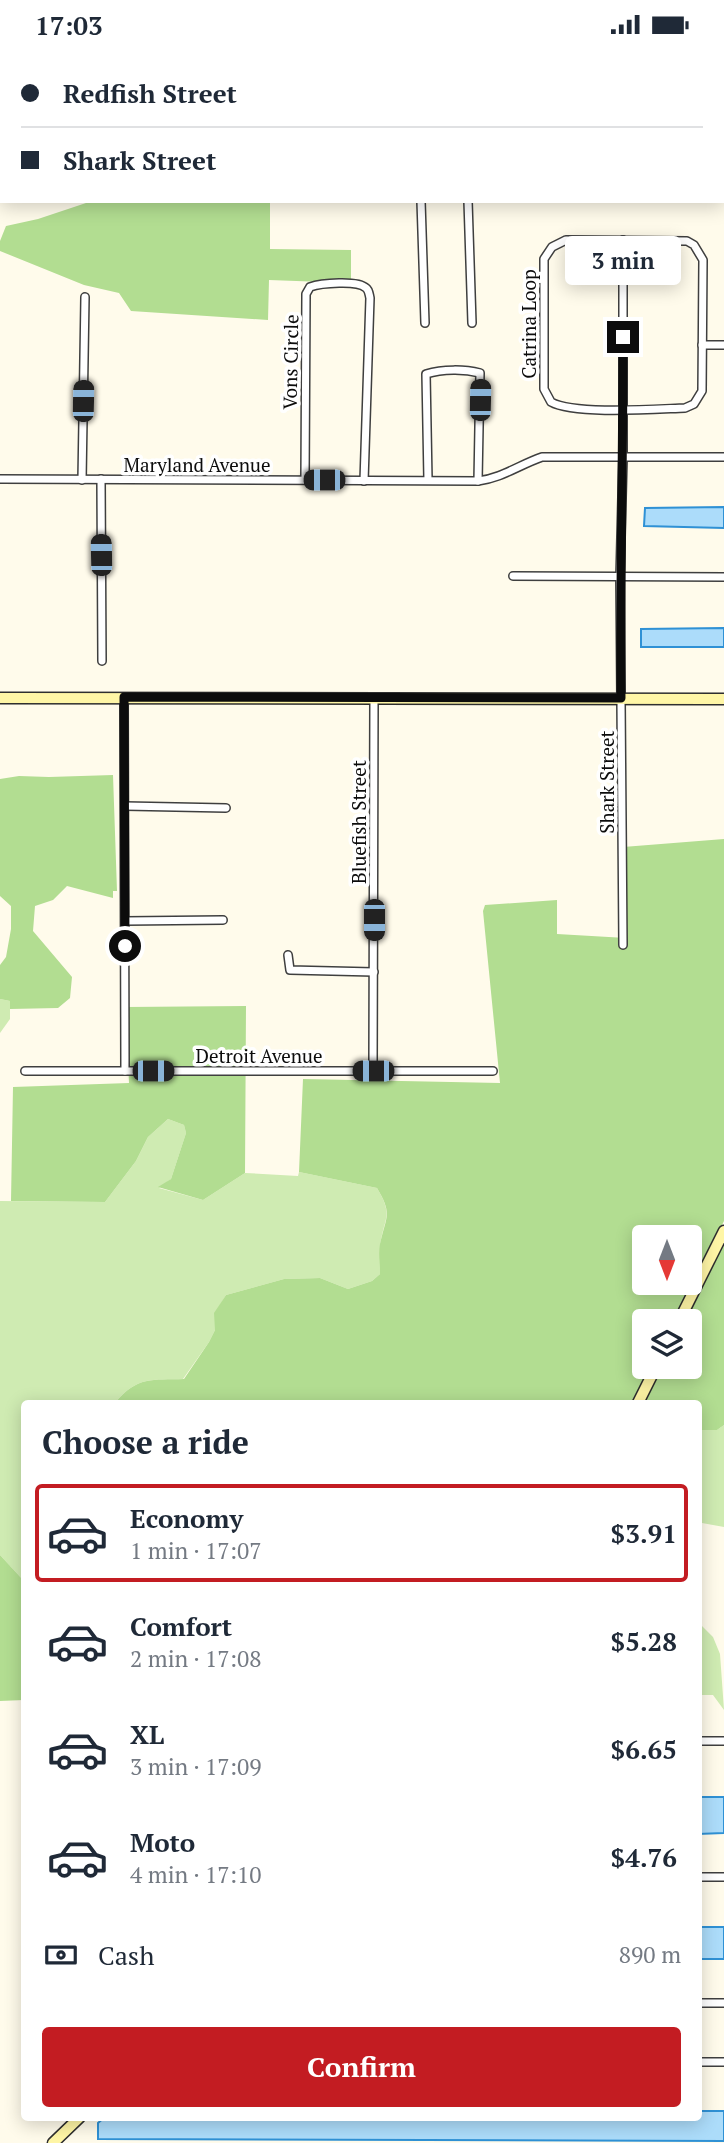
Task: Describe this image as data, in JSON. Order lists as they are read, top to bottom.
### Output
{
  "streets": {
    "street": [
      "Catrina Loop",
      "Vons Circle",
      "Maryland Avenue",
      "Shark Street",
      "Bluefish Street",
      "Detroit Avenue"
    ]
  },
  "crossings": [
    ["Catrina Loop", "Shark Street"],
    ["Vons Circle", "Maryland Avenue"],
    ["Maryland Avenue", "Shark Street"],
    ["Bluefish Street", "Detroit Avenue"]
  ],
  "north": "bottom",
  "page": {
    "status": "17:03",
    "banner": ["Redfish Street", "Shark Street"],
    "bubble": "3 min",
    "heading": "Choose a ride",
    "list": [
      {
        "name": "Economy",
        "note": "1 min · 17:07",
        "value": "$3.91"
      },
      {
        "name": "Comfort",
        "note": "2 min · 17:08",
        "value": "$5.28"
      },
      {
        "name": "XL",
        "note": "3 min · 17:09",
        "value": "$6.65"
      },
      {
        "name": "Moto",
        "note": "4 min · 17:10",
        "value": "$4.76"
      }
    ],
    "pay": ["Cash", "890 m"],
    "buttons": "Confirm"
  }
}
